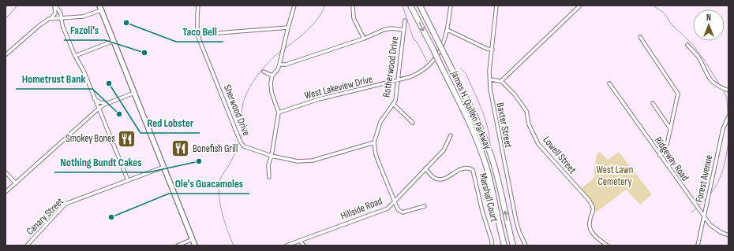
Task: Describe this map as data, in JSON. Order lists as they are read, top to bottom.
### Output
{
  "streets": {
    "highway": ["James H. Quillen Parkway"],
    "street": [
      "Rotherwood Drive",
      "West Lakeview Drive",
      "Sherwood Drive",
      "Baxter Street",
      "Lowell Street",
      "Ridgeway Road",
      "Forest Avenue",
      "Marshall Court",
      "Hillside Road",
      "Canary Street"
    ]
  },
  "crossings": [
    ["Rotherwood Drive", "West Lakeview Drive"],
    ["Rotherwood Drive", "Sherwood Drive"],
    ["Rotherwood Drive", "Hillside Road"],
    ["Ridgeway Road", "Forest Avenue"],
    ["Marshall Court", "Hillside Road"]
  ],
  "parks": ["West Lawn Cemetery"],
  "places": {
    "other": [
      "Taco Bell",
      "Fazoli's",
      "Red Lobster",
      "Hometrust Bank",
      "Nothing Bundt Cakes",
      "Ole's Guacamoles"
    ],
    "restaurant": ["Smokey Bones", "Bonefish Grill"]
  },
  "north": "top"
}
